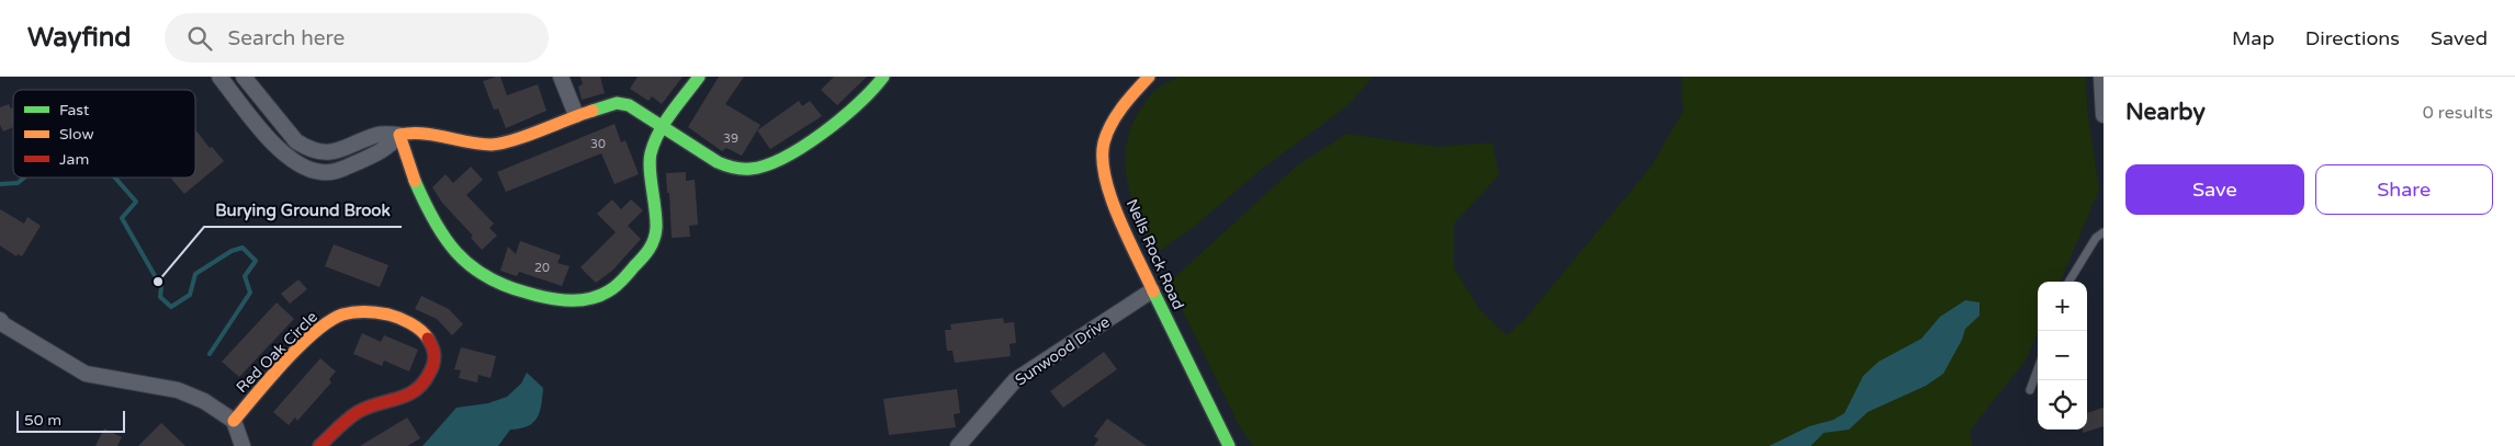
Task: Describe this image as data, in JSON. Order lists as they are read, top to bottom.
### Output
{
  "streets": {
    "street": ["Nells Rock Road", "Sunwood Drive", "Red Oak Circle"]
  },
  "crossings": [
    ["Nells Rock Road", "Sunwood Drive"]
  ],
  "places": ["Burying Ground Brook"],
  "house_numbers": ["39", "30", "20"],
  "legend": ["Fast", "Slow", "Jam"],
  "scale_bar": "50 m",
  "page": {
    "header": "Wayfind",
    "search": "Search here",
    "nav": ["Map", "Directions", "Saved"],
    "heading": ["Nearby", "0 results"],
    "buttons": ["Save", "Share"],
    "map_buttons": ["+", "−"],
    "scale": "50 m"
  }
}
